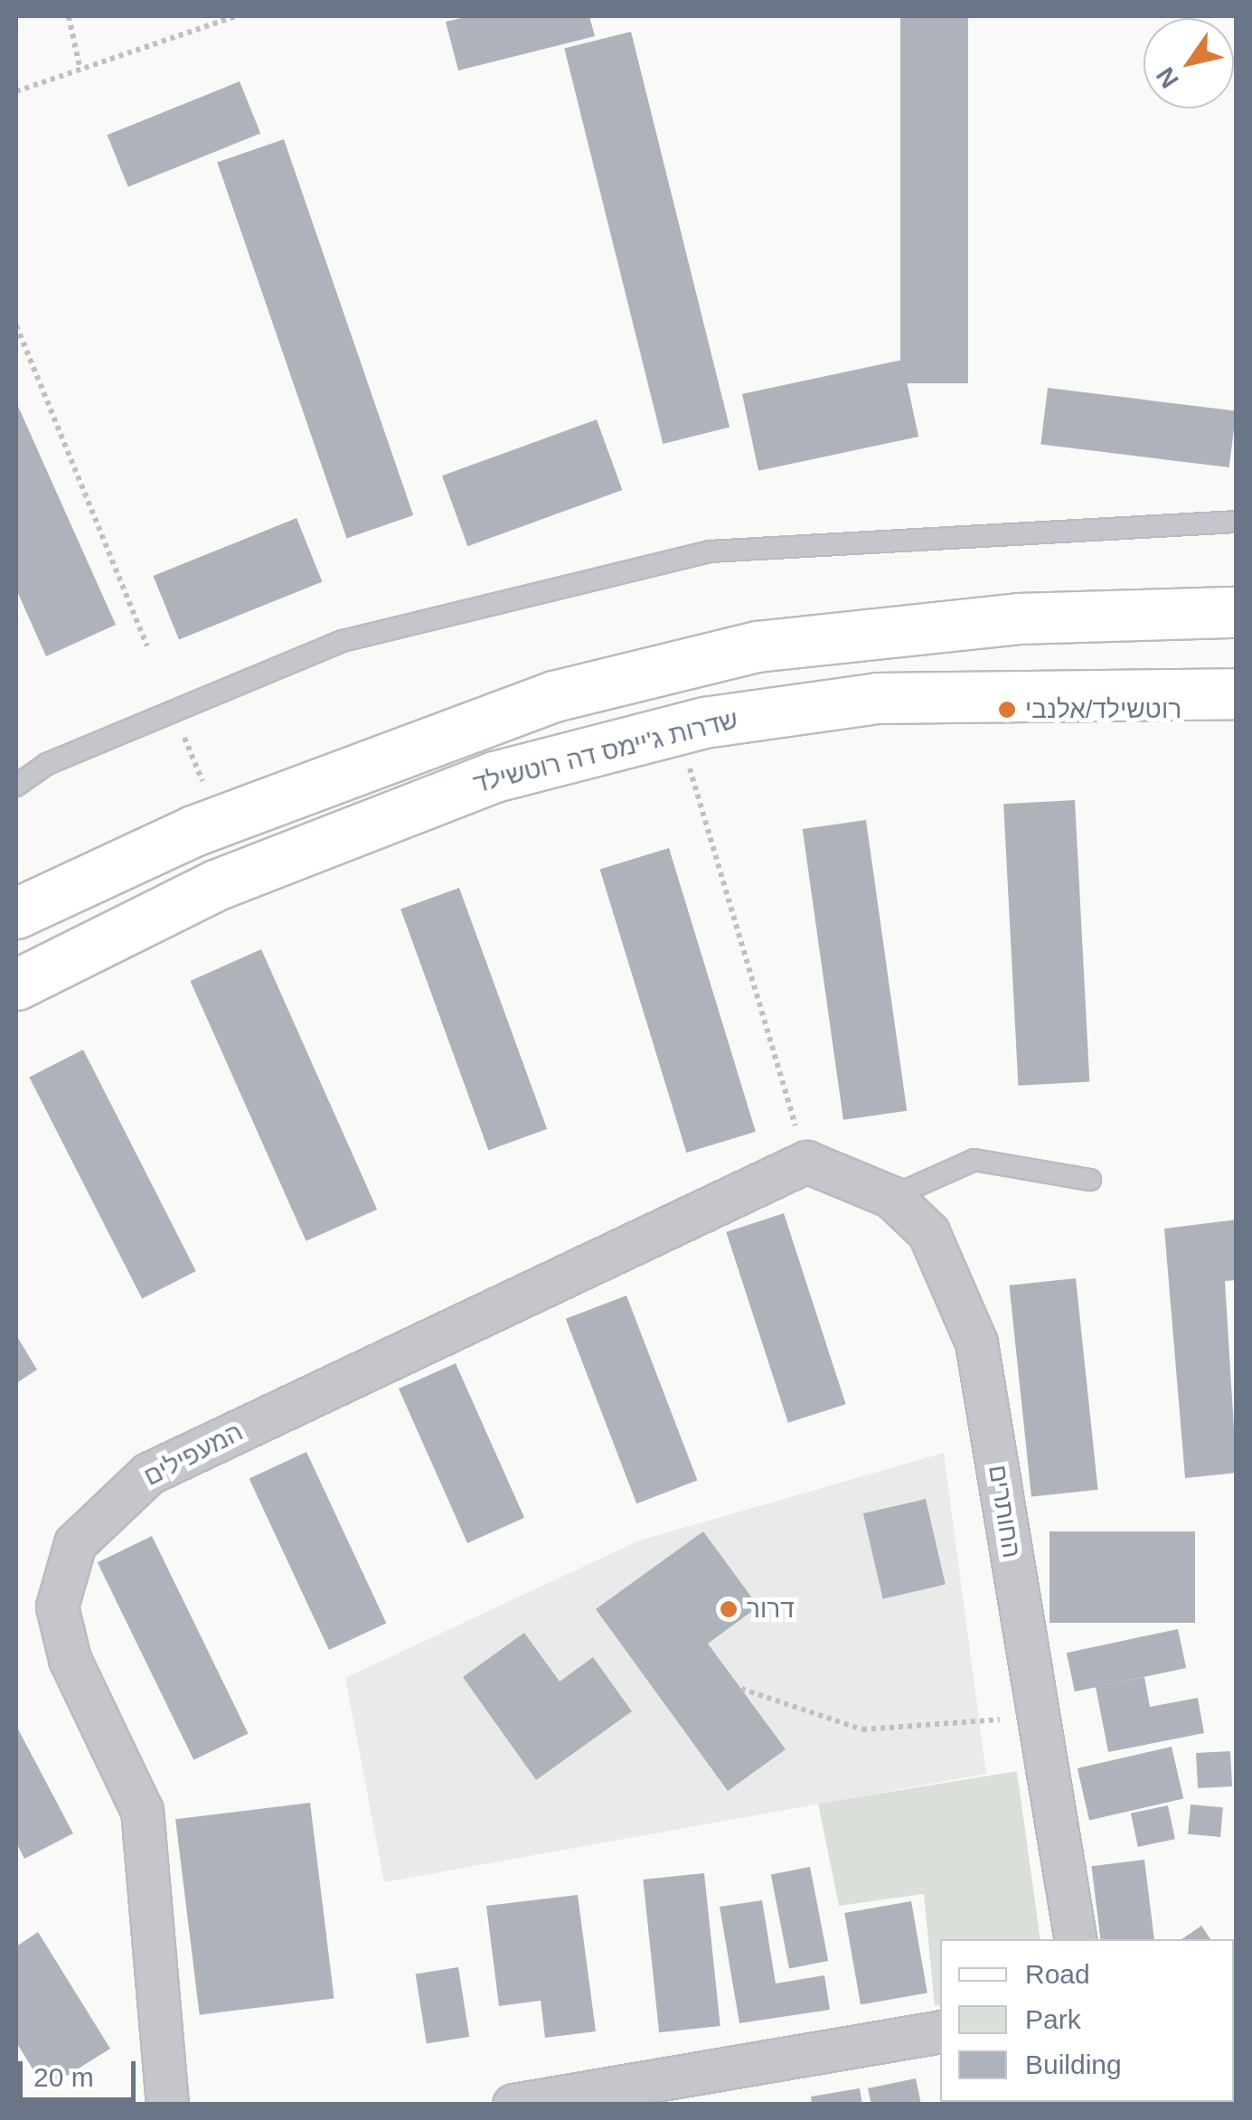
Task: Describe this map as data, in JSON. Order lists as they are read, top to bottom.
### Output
{
  "streets": {
    "street": ["שדרות ג'יימס דה רוטשילד", "המעפילים", "החותרים"]
  },
  "crossings": [
    ["המעפילים", "החותרים"]
  ],
  "places": ["רוטשילד/אלנבי", "דרור"],
  "legend": ["Road", "Park", "Building"],
  "scale_bar": "20 m",
  "north": "bottom left"
}
